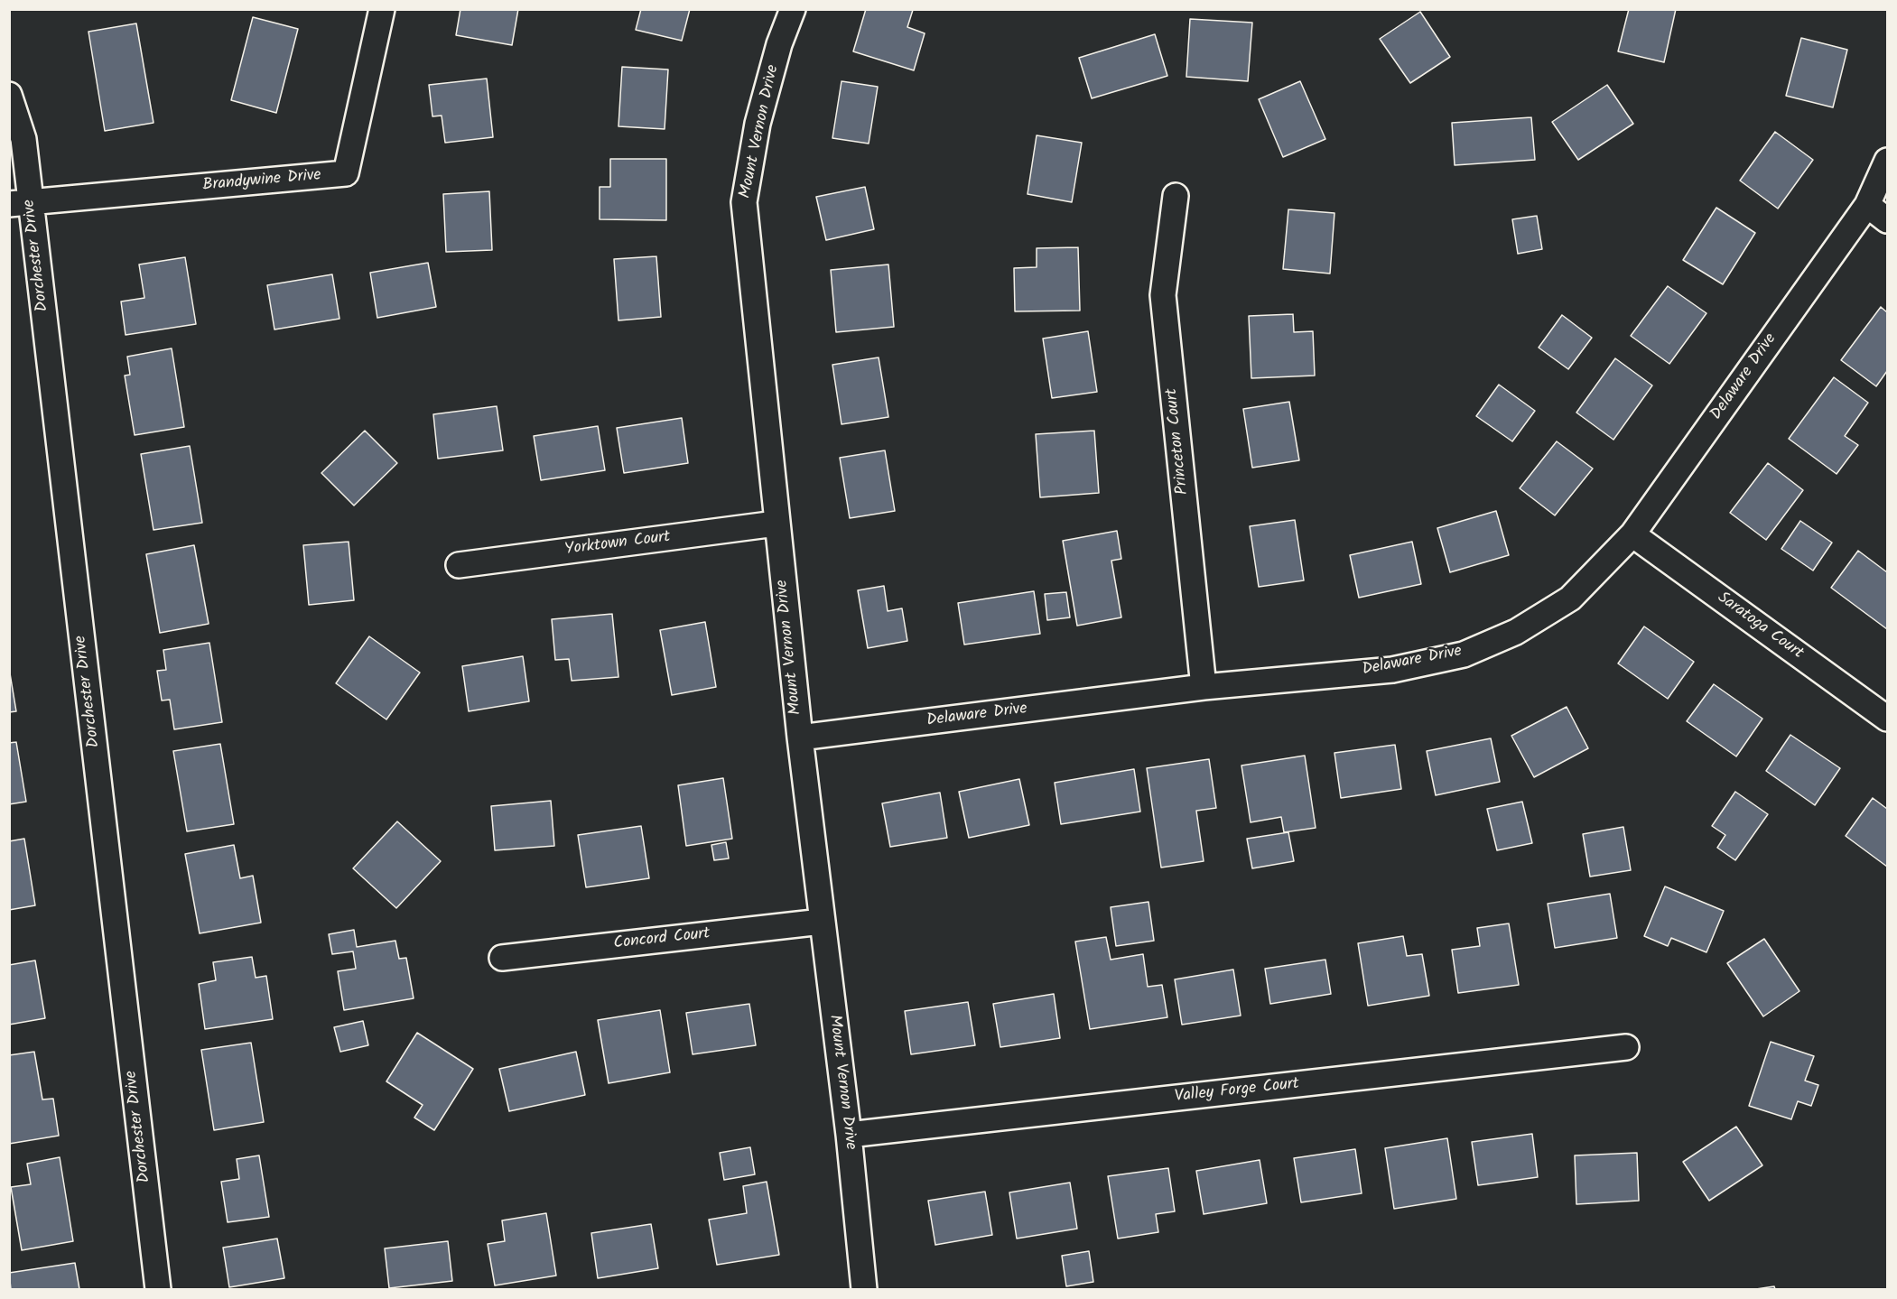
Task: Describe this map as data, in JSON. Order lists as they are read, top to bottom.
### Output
{
  "streets": {
    "street": [
      "Mount Vernon Drive",
      "Brandywine Drive",
      "Dorchester Drive",
      "Delaware Drive",
      "Princeton Court",
      "Yorktown Court",
      "Saratoga Court",
      "Concord Court",
      "Valley Forge Court"
    ]
  },
  "crossings": [
    ["Mount Vernon Drive", "Delaware Drive"],
    ["Mount Vernon Drive", "Yorktown Court"],
    ["Mount Vernon Drive", "Concord Court"],
    ["Mount Vernon Drive", "Valley Forge Court"],
    ["Brandywine Drive", "Dorchester Drive"],
    ["Delaware Drive", "Princeton Court"],
    ["Delaware Drive", "Saratoga Court"]
  ]
}
